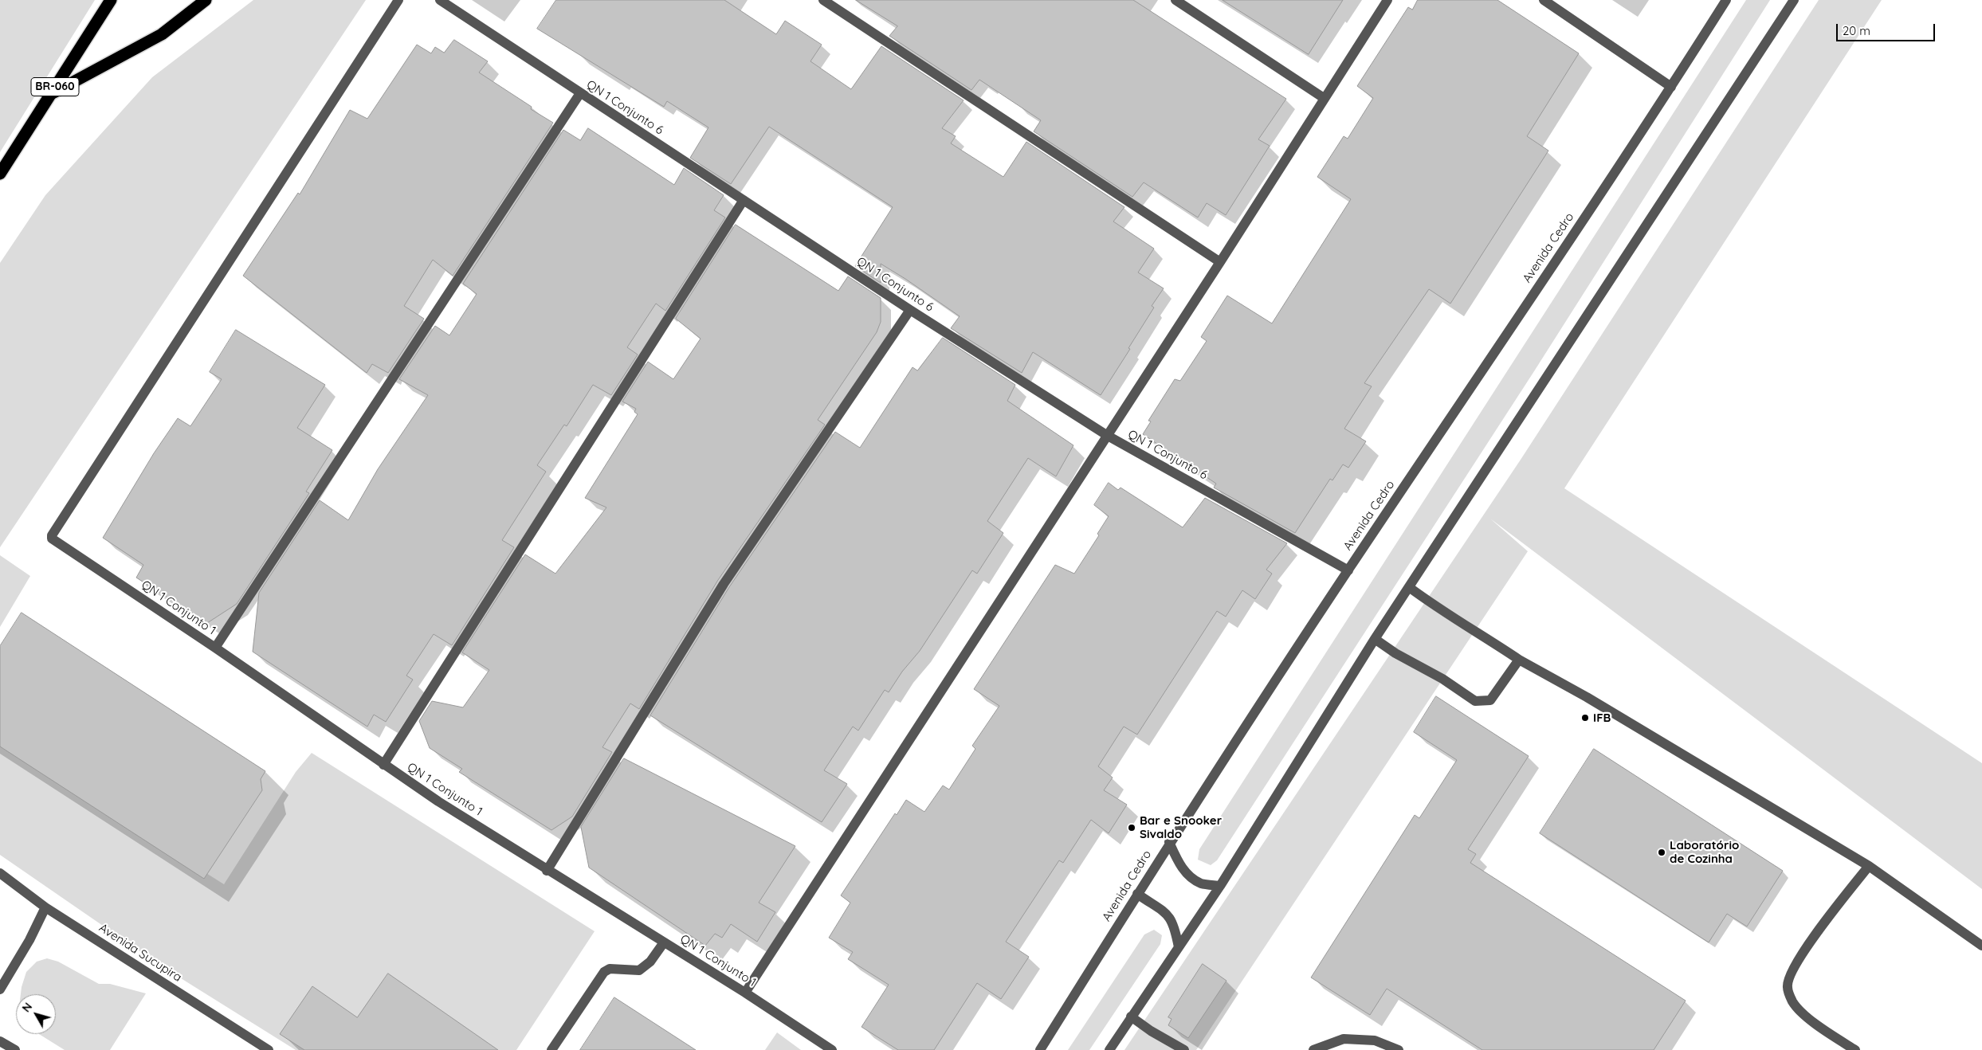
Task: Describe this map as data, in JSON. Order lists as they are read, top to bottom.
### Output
{
  "streets": {
    "highway": ["BR-060"],
    "street": [
      "QN 1 Conjunto 6",
      "Avenida Cedro",
      "QN 1 Conjunto 1",
      "Avenida Sucupira"
    ]
  },
  "crossings": [
    ["QN 1 Conjunto 6", "Avenida Cedro"]
  ],
  "places": ["IFB", "Bar e Snooker Sivaldo", "Laboratório de Cozinha"],
  "scale_bar": "20 m",
  "north": "top left"
}
